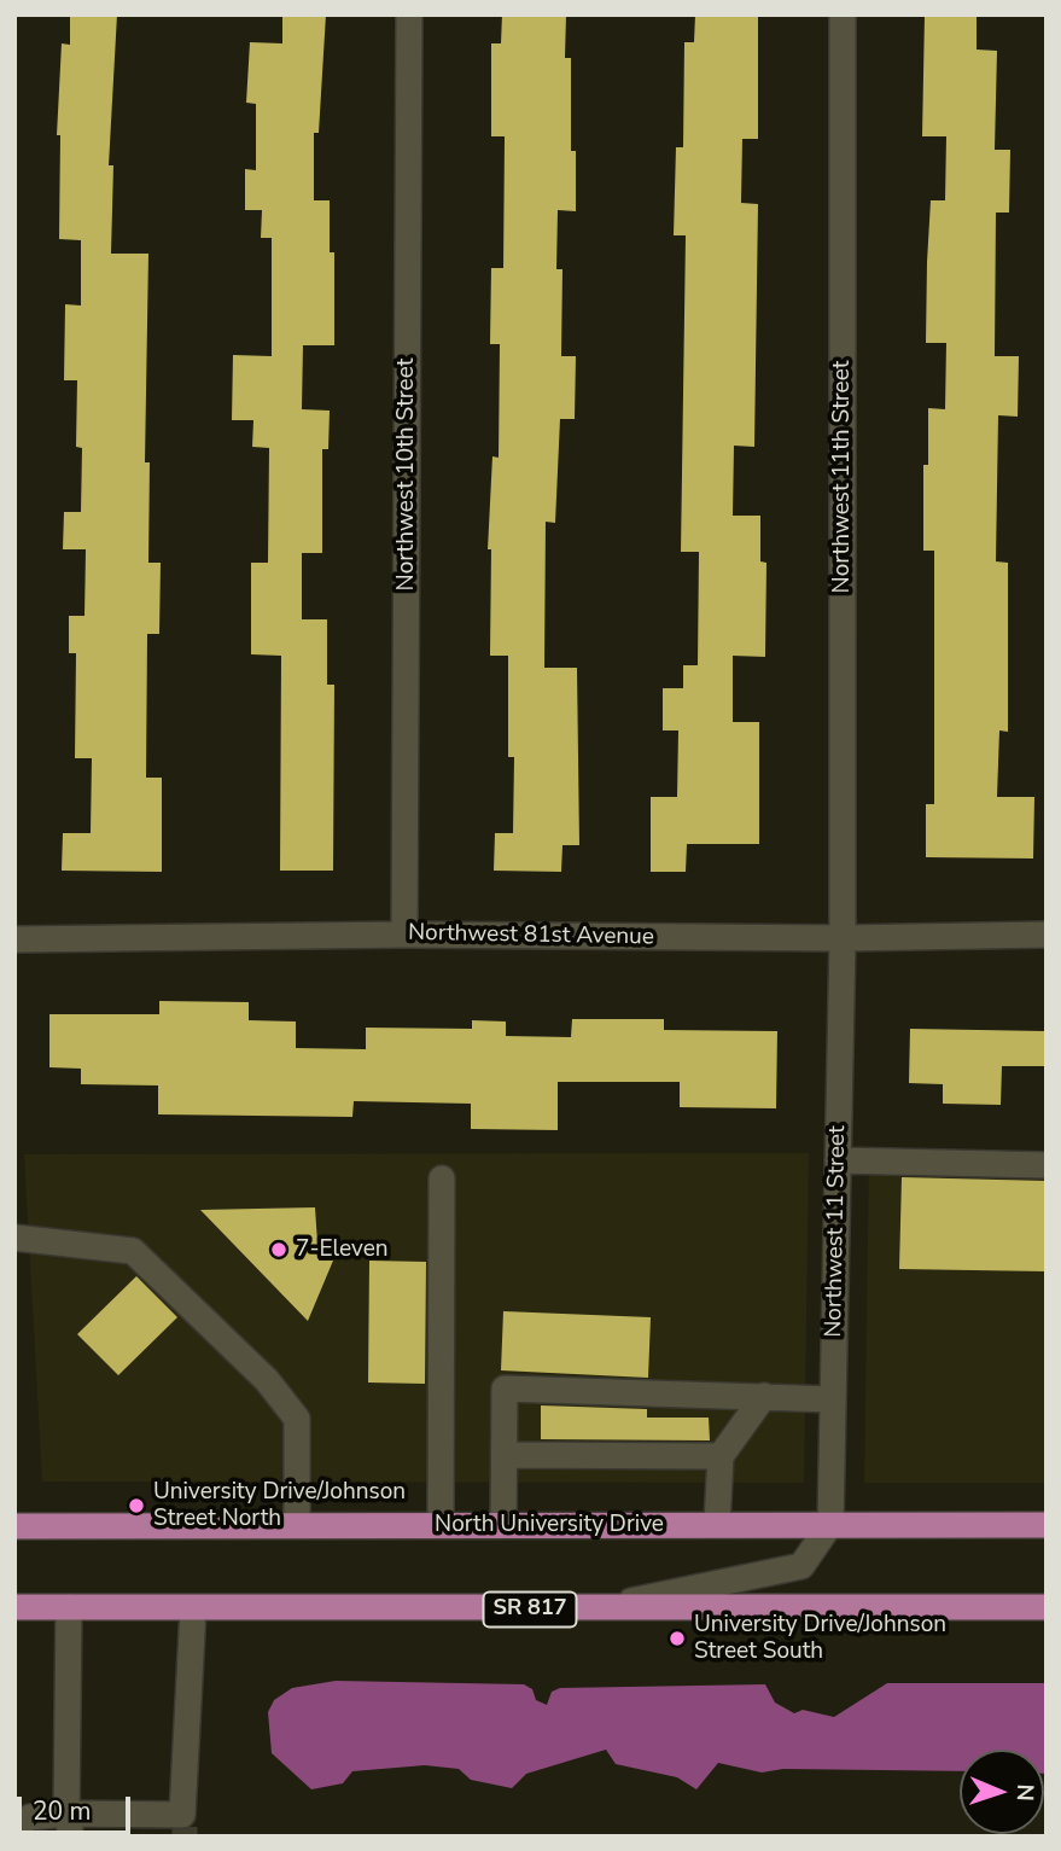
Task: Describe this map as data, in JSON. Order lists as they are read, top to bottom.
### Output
{
  "streets": {
    "main road": ["North University Drive", "SR 817"],
    "street": [
      "Northwest 10th Street",
      "Northwest 11th Street",
      "Northwest 81st Avenue",
      "Northwest 11 Street"
    ]
  },
  "crossings": [
    ["Northwest 10th Street", "Northwest 81st Avenue"],
    ["Northwest 11th Street", "Northwest 81st Avenue"],
    ["Northwest 11th Street", "Northwest 11 Street"],
    ["Northwest 81st Avenue", "Northwest 11 Street"],
    ["Northwest 11 Street", "North University Drive"]
  ],
  "places": ["7-Eleven", "University Drive/Johnson Street North", "University Drive/Johnson Street South"],
  "scale_bar": "20 m",
  "north": "right"
}
